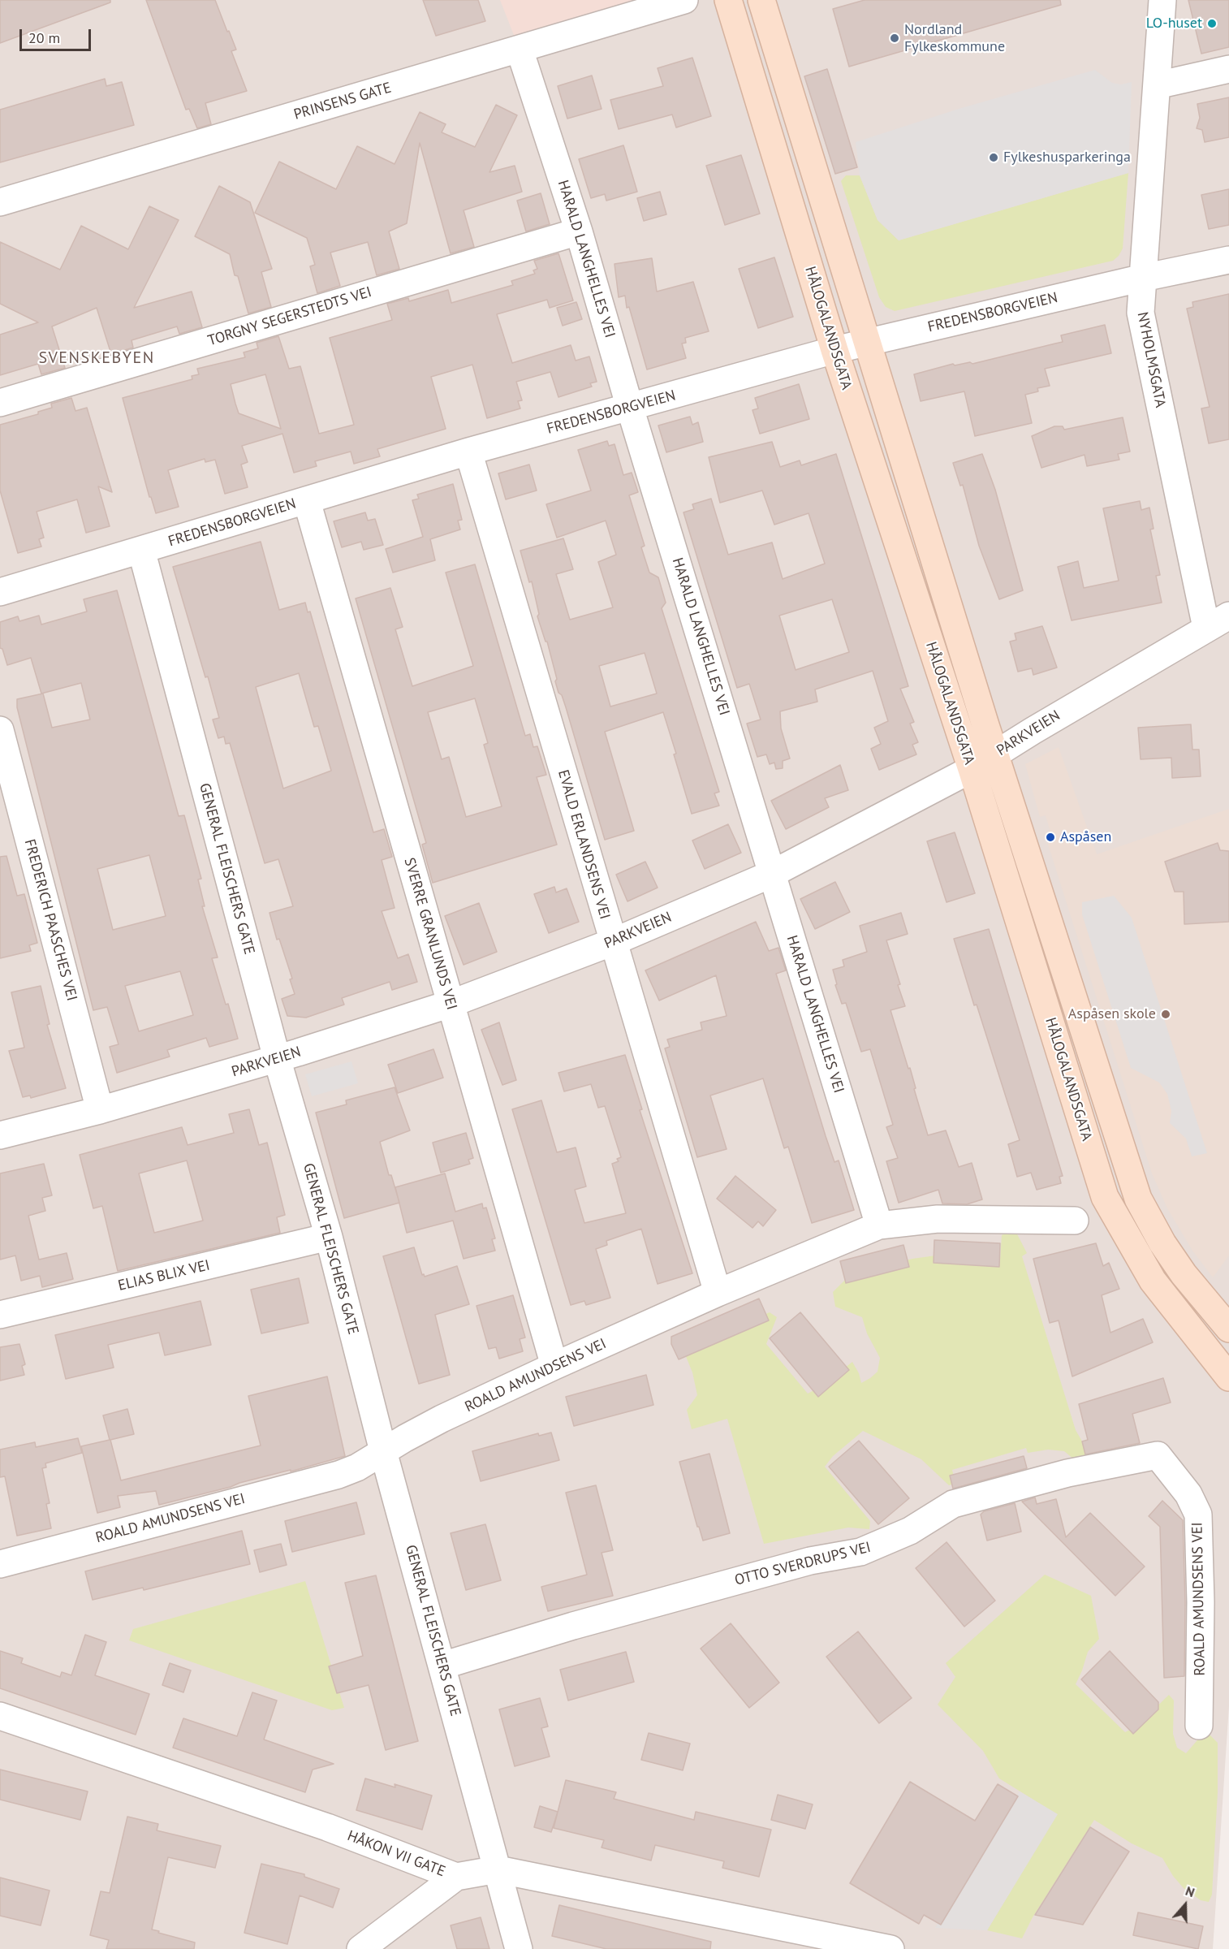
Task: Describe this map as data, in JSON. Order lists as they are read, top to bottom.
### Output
{
  "streets": {
    "street": [
      "PRINSENS GATE",
      "HARALD LANGHELLES VEI",
      "FREDENSBORGVEIEN",
      "TORGNY SEGERSTEDTS VEI",
      "HÅLOGALANDSGATA",
      "NYHOLMSGATA",
      "PARKVEIEN",
      "EVALD ERLANDSENS VEI",
      "GENERAL FLEISCHERS GATE",
      "FREDERICH PAASCHES VEI",
      "SVERRE GRANLUNDS VEI",
      "ELIAS BLIX VEI",
      "ROALD AMUNDSENS VEI",
      "OTTO SVERDRUPS VEI",
      "HÅKON VII GATE"
    ]
  },
  "crossings": [
    ["PRINSENS GATE", "HARALD LANGHELLES VEI"],
    ["HARALD LANGHELLES VEI", "FREDENSBORGVEIEN"],
    ["HARALD LANGHELLES VEI", "TORGNY SEGERSTEDTS VEI"],
    ["HARALD LANGHELLES VEI", "PARKVEIEN"],
    ["HARALD LANGHELLES VEI", "ROALD AMUNDSENS VEI"],
    ["FREDENSBORGVEIEN", "HÅLOGALANDSGATA"],
    ["FREDENSBORGVEIEN", "NYHOLMSGATA"],
    ["FREDENSBORGVEIEN", "EVALD ERLANDSENS VEI"],
    ["FREDENSBORGVEIEN", "GENERAL FLEISCHERS GATE"],
    ["FREDENSBORGVEIEN", "SVERRE GRANLUNDS VEI"],
    ["HÅLOGALANDSGATA", "PARKVEIEN"],
    ["NYHOLMSGATA", "PARKVEIEN"],
    ["PARKVEIEN", "EVALD ERLANDSENS VEI"],
    ["PARKVEIEN", "GENERAL FLEISCHERS GATE"],
    ["PARKVEIEN", "FREDERICH PAASCHES VEI"],
    ["PARKVEIEN", "SVERRE GRANLUNDS VEI"],
    ["EVALD ERLANDSENS VEI", "ROALD AMUNDSENS VEI"],
    ["GENERAL FLEISCHERS GATE", "ELIAS BLIX VEI"],
    ["GENERAL FLEISCHERS GATE", "ROALD AMUNDSENS VEI"],
    ["GENERAL FLEISCHERS GATE", "OTTO SVERDRUPS VEI"],
    ["GENERAL FLEISCHERS GATE", "HÅKON VII GATE"],
    ["SVERRE GRANLUNDS VEI", "ROALD AMUNDSENS VEI"],
    ["ROALD AMUNDSENS VEI", "OTTO SVERDRUPS VEI"]
  ],
  "districts": ["SVENSKEBYEN"],
  "places": [
    "LO-huset",
    "Nordland Fylkeskommune",
    "Fylkeshusparkeringa",
    "Aspåsen",
    "Aspåsen skole"
  ],
  "scale_bar": "20 m",
  "north": "top"
}
